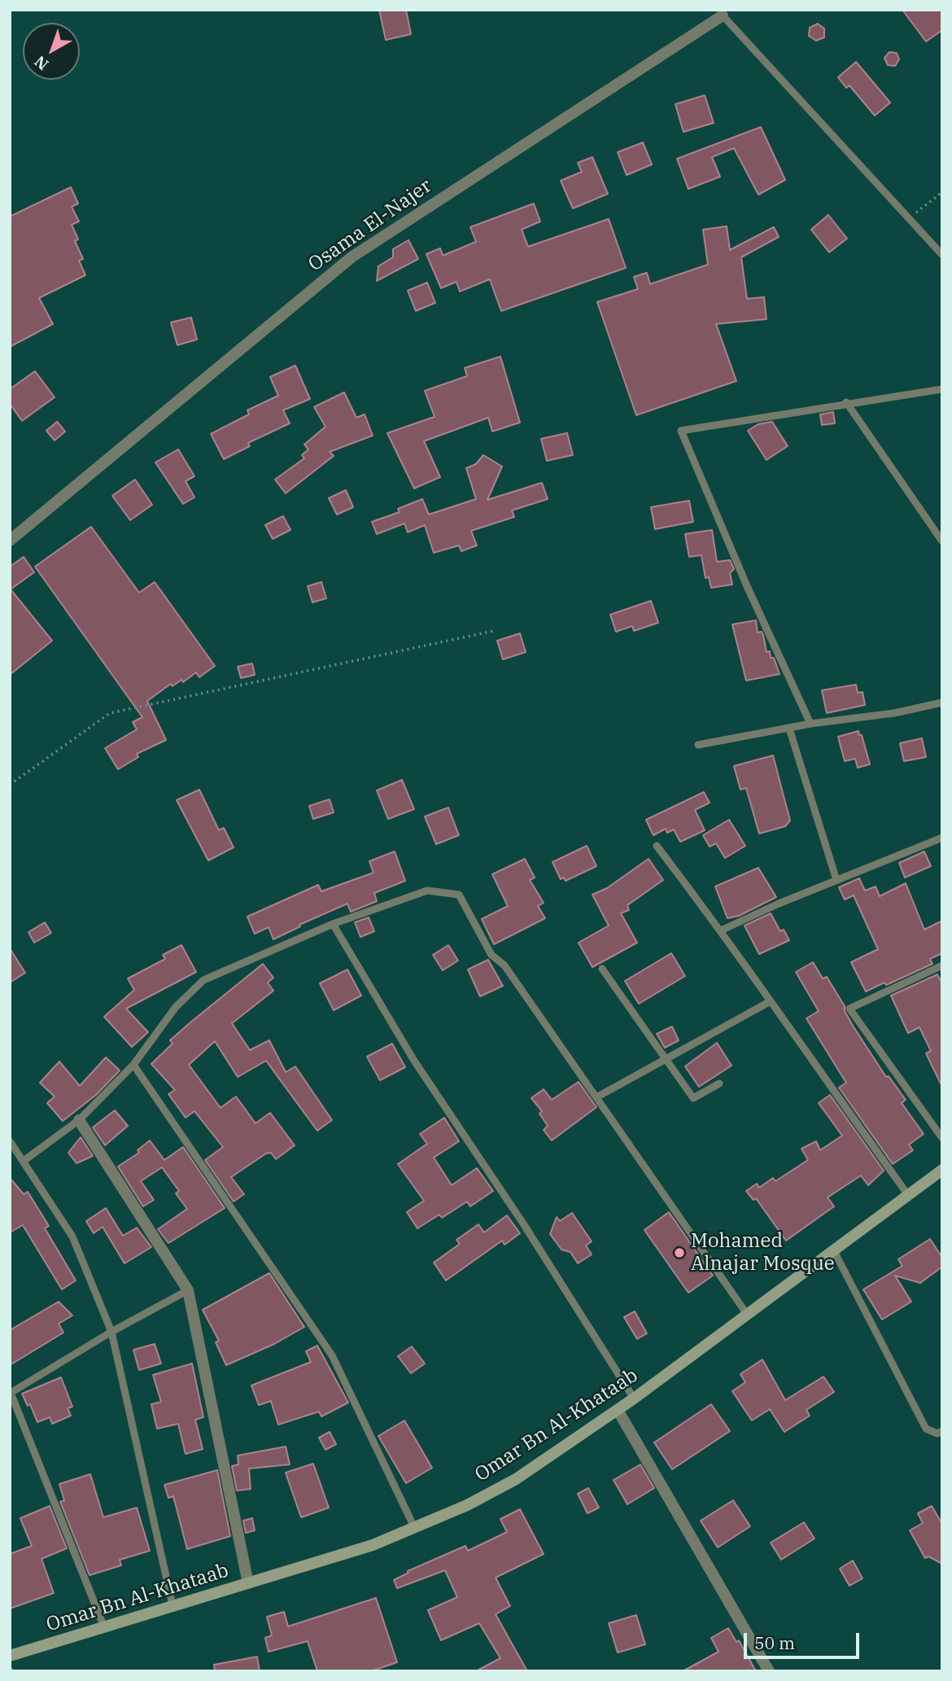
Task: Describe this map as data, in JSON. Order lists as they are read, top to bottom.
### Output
{
  "streets": {
    "main road": ["Omar Bn Al-Khataab"],
    "street": ["Osama El-Najer"]
  },
  "places": ["Mohamed Alnajar Mosque"],
  "scale_bar": "50 m",
  "north": "bottom left"
}
